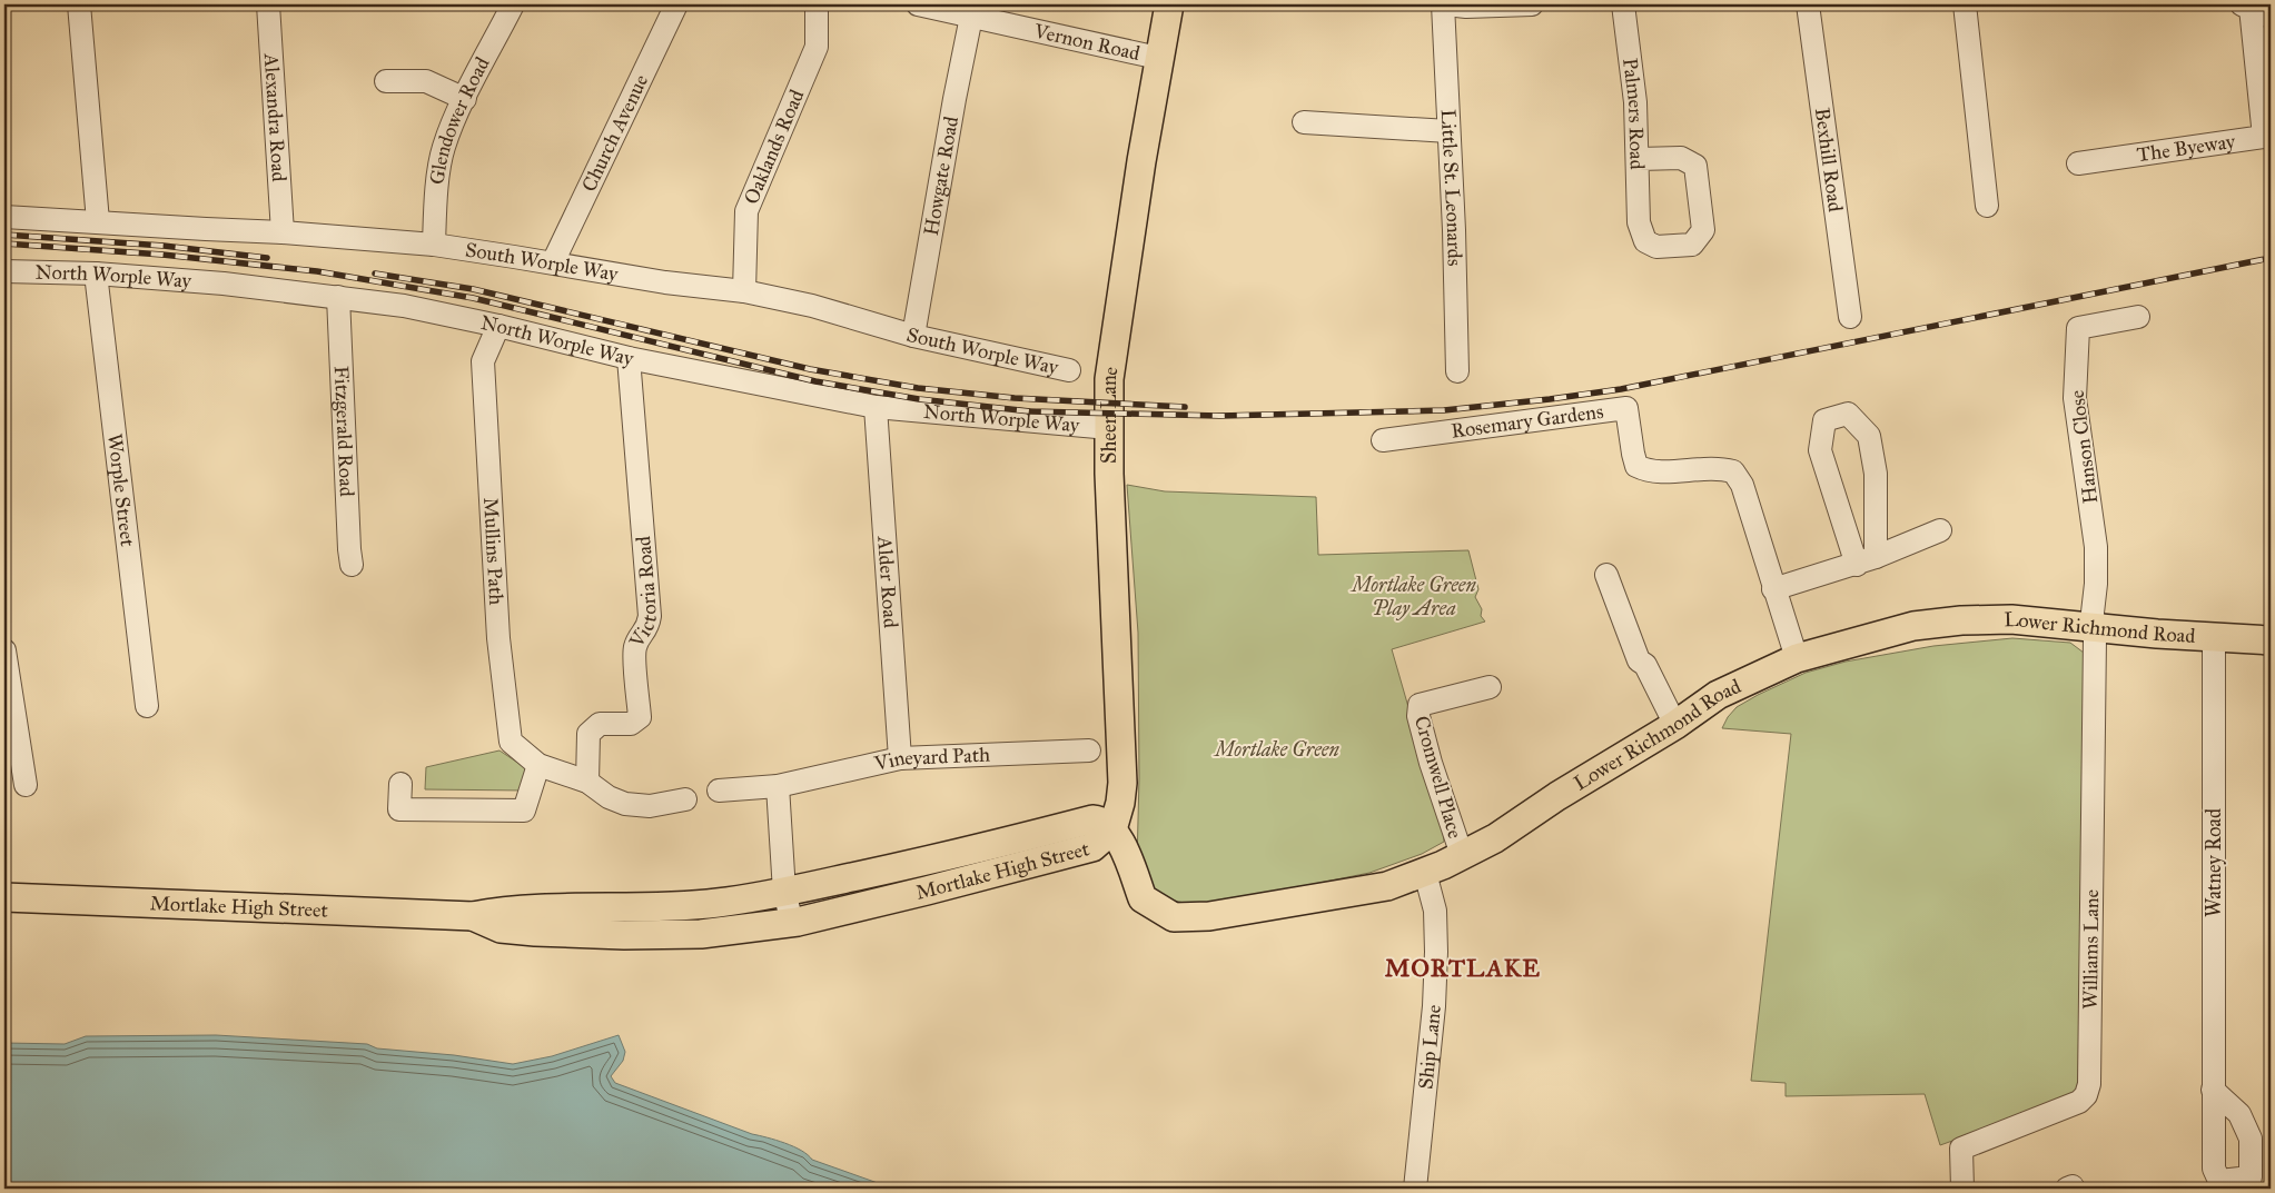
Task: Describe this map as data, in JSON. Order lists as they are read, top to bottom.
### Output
{
  "streets": {
    "main road": ["Sheen Lane", "Lower Richmond Road", "Mortlake High Street"],
    "street": [
      "Vernon Road",
      "Palmers Road",
      "Alexandra Road",
      "Glendower Road",
      "Church Avenue",
      "Oaklands Road",
      "The Byeway",
      "Bexhill Road",
      "Howgate Road",
      "Little St. Leonards",
      "South Worple Way",
      "North Worple Way",
      "Rosemary Gardens",
      "Fitzgerald Road",
      "Hanson Close",
      "Worple Street",
      "Mullins Path",
      "Alder Road",
      "Victoria Road",
      "Vineyard Path",
      "Cromwell Place",
      "Watney Road",
      "Williams Lane",
      "Ship Lane"
    ]
  },
  "crossings": [
    ["Vernon Road", "Howgate Road"],
    ["Vernon Road", "Sheen Lane"],
    ["Alexandra Road", "South Worple Way"],
    ["Glendower Road", "South Worple Way"],
    ["Church Avenue", "South Worple Way"],
    ["Oaklands Road", "South Worple Way"],
    ["Howgate Road", "South Worple Way"],
    ["North Worple Way", "Sheen Lane"],
    ["North Worple Way", "Fitzgerald Road"],
    ["North Worple Way", "Worple Street"],
    ["North Worple Way", "Mullins Path"],
    ["North Worple Way", "Alder Road"],
    ["North Worple Way", "Victoria Road"],
    ["Sheen Lane", "Lower Richmond Road"],
    ["Sheen Lane", "Mortlake High Street"],
    ["Hanson Close", "Lower Richmond Road"],
    ["Hanson Close", "Williams Lane"],
    ["Alder Road", "Vineyard Path"],
    ["Lower Richmond Road", "Cromwell Place"],
    ["Lower Richmond Road", "Watney Road"],
    ["Lower Richmond Road", "Mortlake High Street"],
    ["Lower Richmond Road", "Williams Lane"],
    ["Lower Richmond Road", "Ship Lane"]
  ],
  "districts": ["MORTLAKE"],
  "parks": ["Mortlake Green Play Area", "Mortlake Green"]
}
